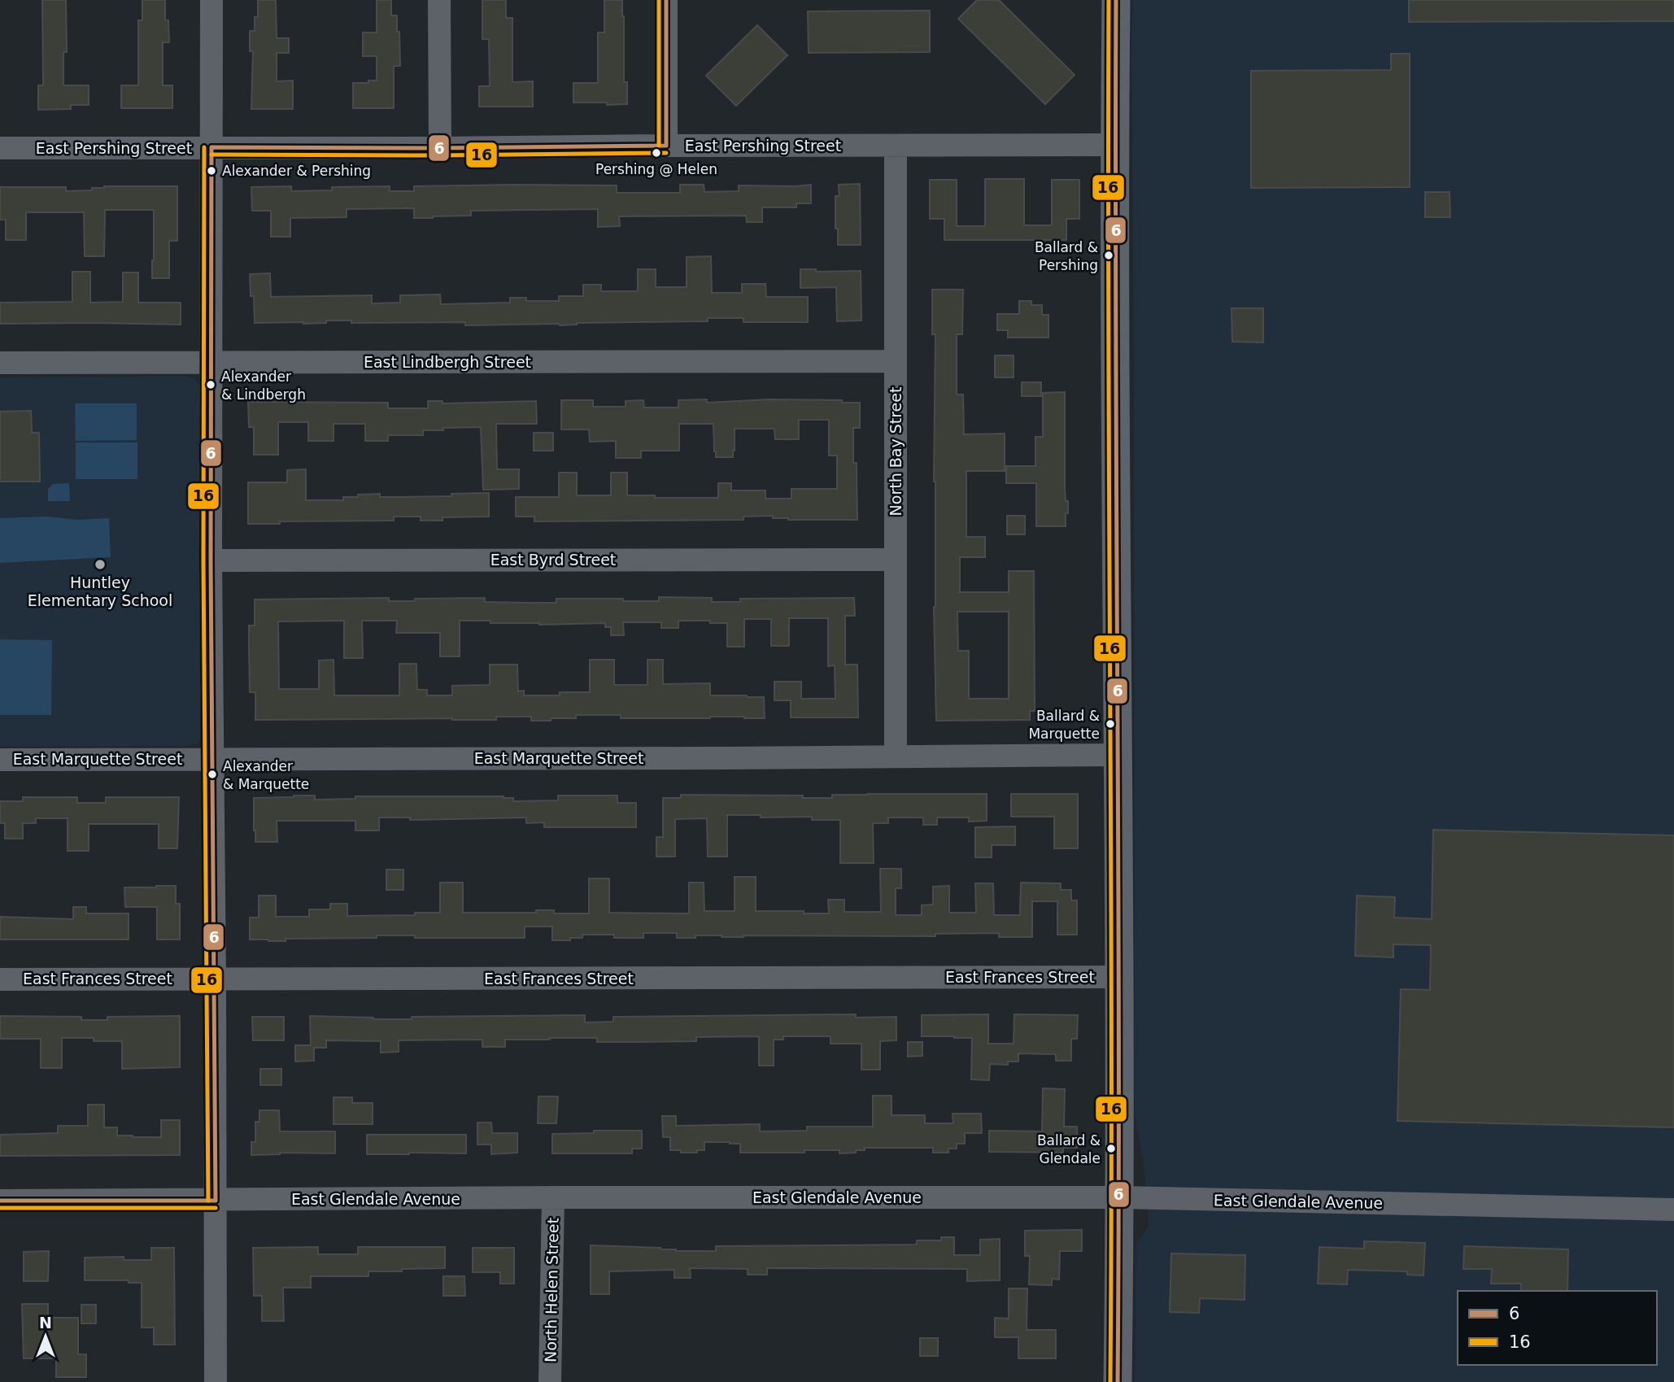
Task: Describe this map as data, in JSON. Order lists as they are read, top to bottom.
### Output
{
  "streets": {
    "street": [
      "East Pershing Street",
      "East Lindbergh Street",
      "North Bay Street",
      "East Byrd Street",
      "East Marquette Street",
      "East Frances Street",
      "East Glendale Avenue",
      "North Helen Street"
    ]
  },
  "crossings": [
    ["East Pershing Street", "North Bay Street"],
    ["East Lindbergh Street", "North Bay Street"],
    ["North Bay Street", "East Byrd Street"],
    ["North Bay Street", "East Marquette Street"],
    ["East Glendale Avenue", "North Helen Street"]
  ],
  "places": [
    "Pershing @ Helen",
    "Alexander & Pershing",
    "Ballard & Pershing",
    "Alexander & Lindbergh",
    "Huntley Elementary School",
    "Ballard & Marquette",
    "Alexander & Marquette",
    "Ballard & Glendale"
  ],
  "lines": ["transit line 6", "transit line 16"],
  "legend": ["6", "16"],
  "north": "top"
}
